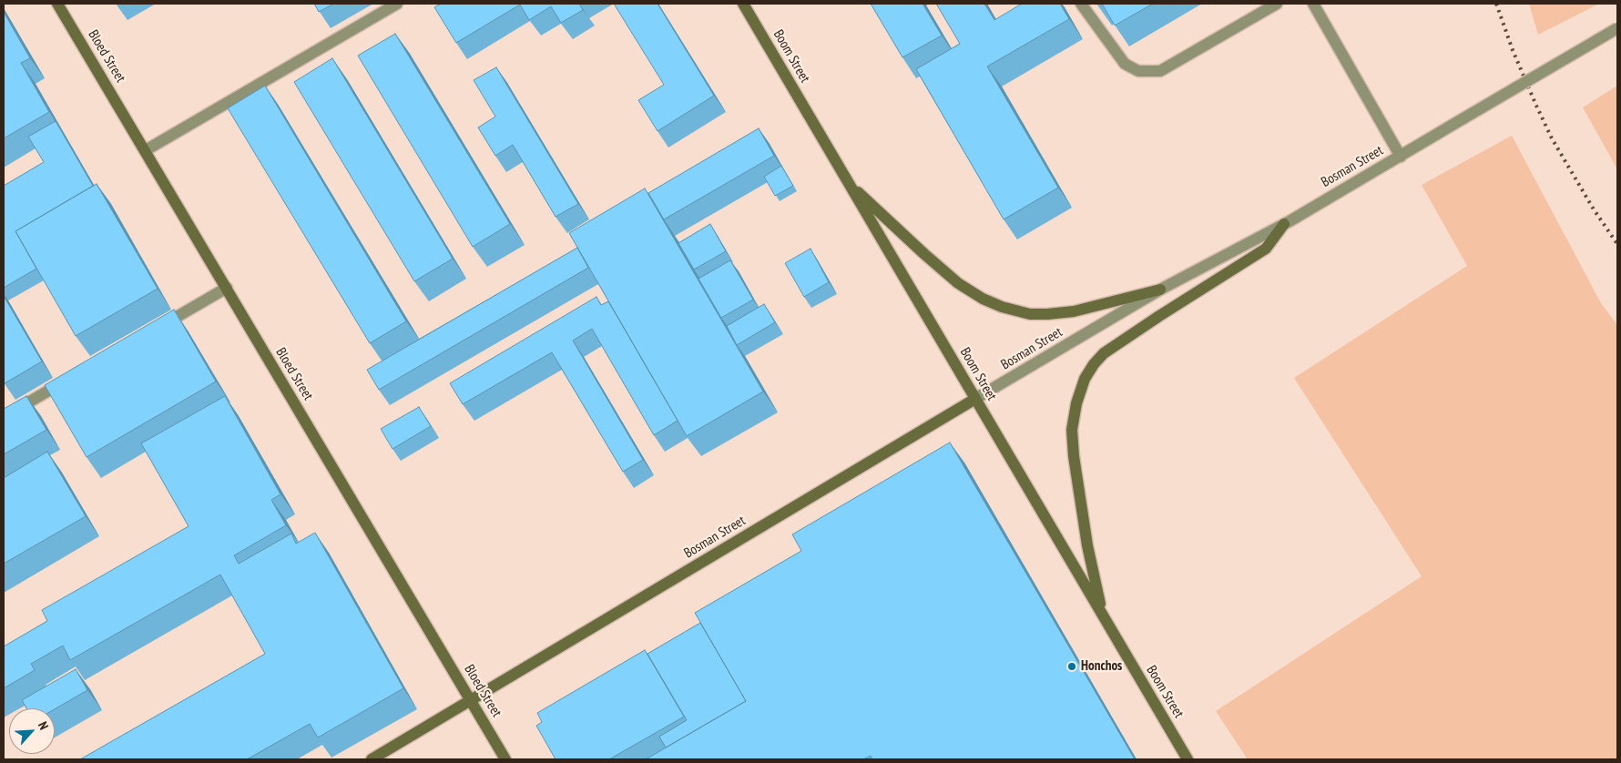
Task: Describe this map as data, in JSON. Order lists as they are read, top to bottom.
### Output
{
  "streets": {
    "main road": ["Bloed Street", "Boom Street", "Bosman Street"]
  },
  "crossings": [
    ["Bloed Street", "Bosman Street"],
    ["Boom Street", "Bosman Street"]
  ],
  "places": ["Honchos"],
  "north": "top right"
}
